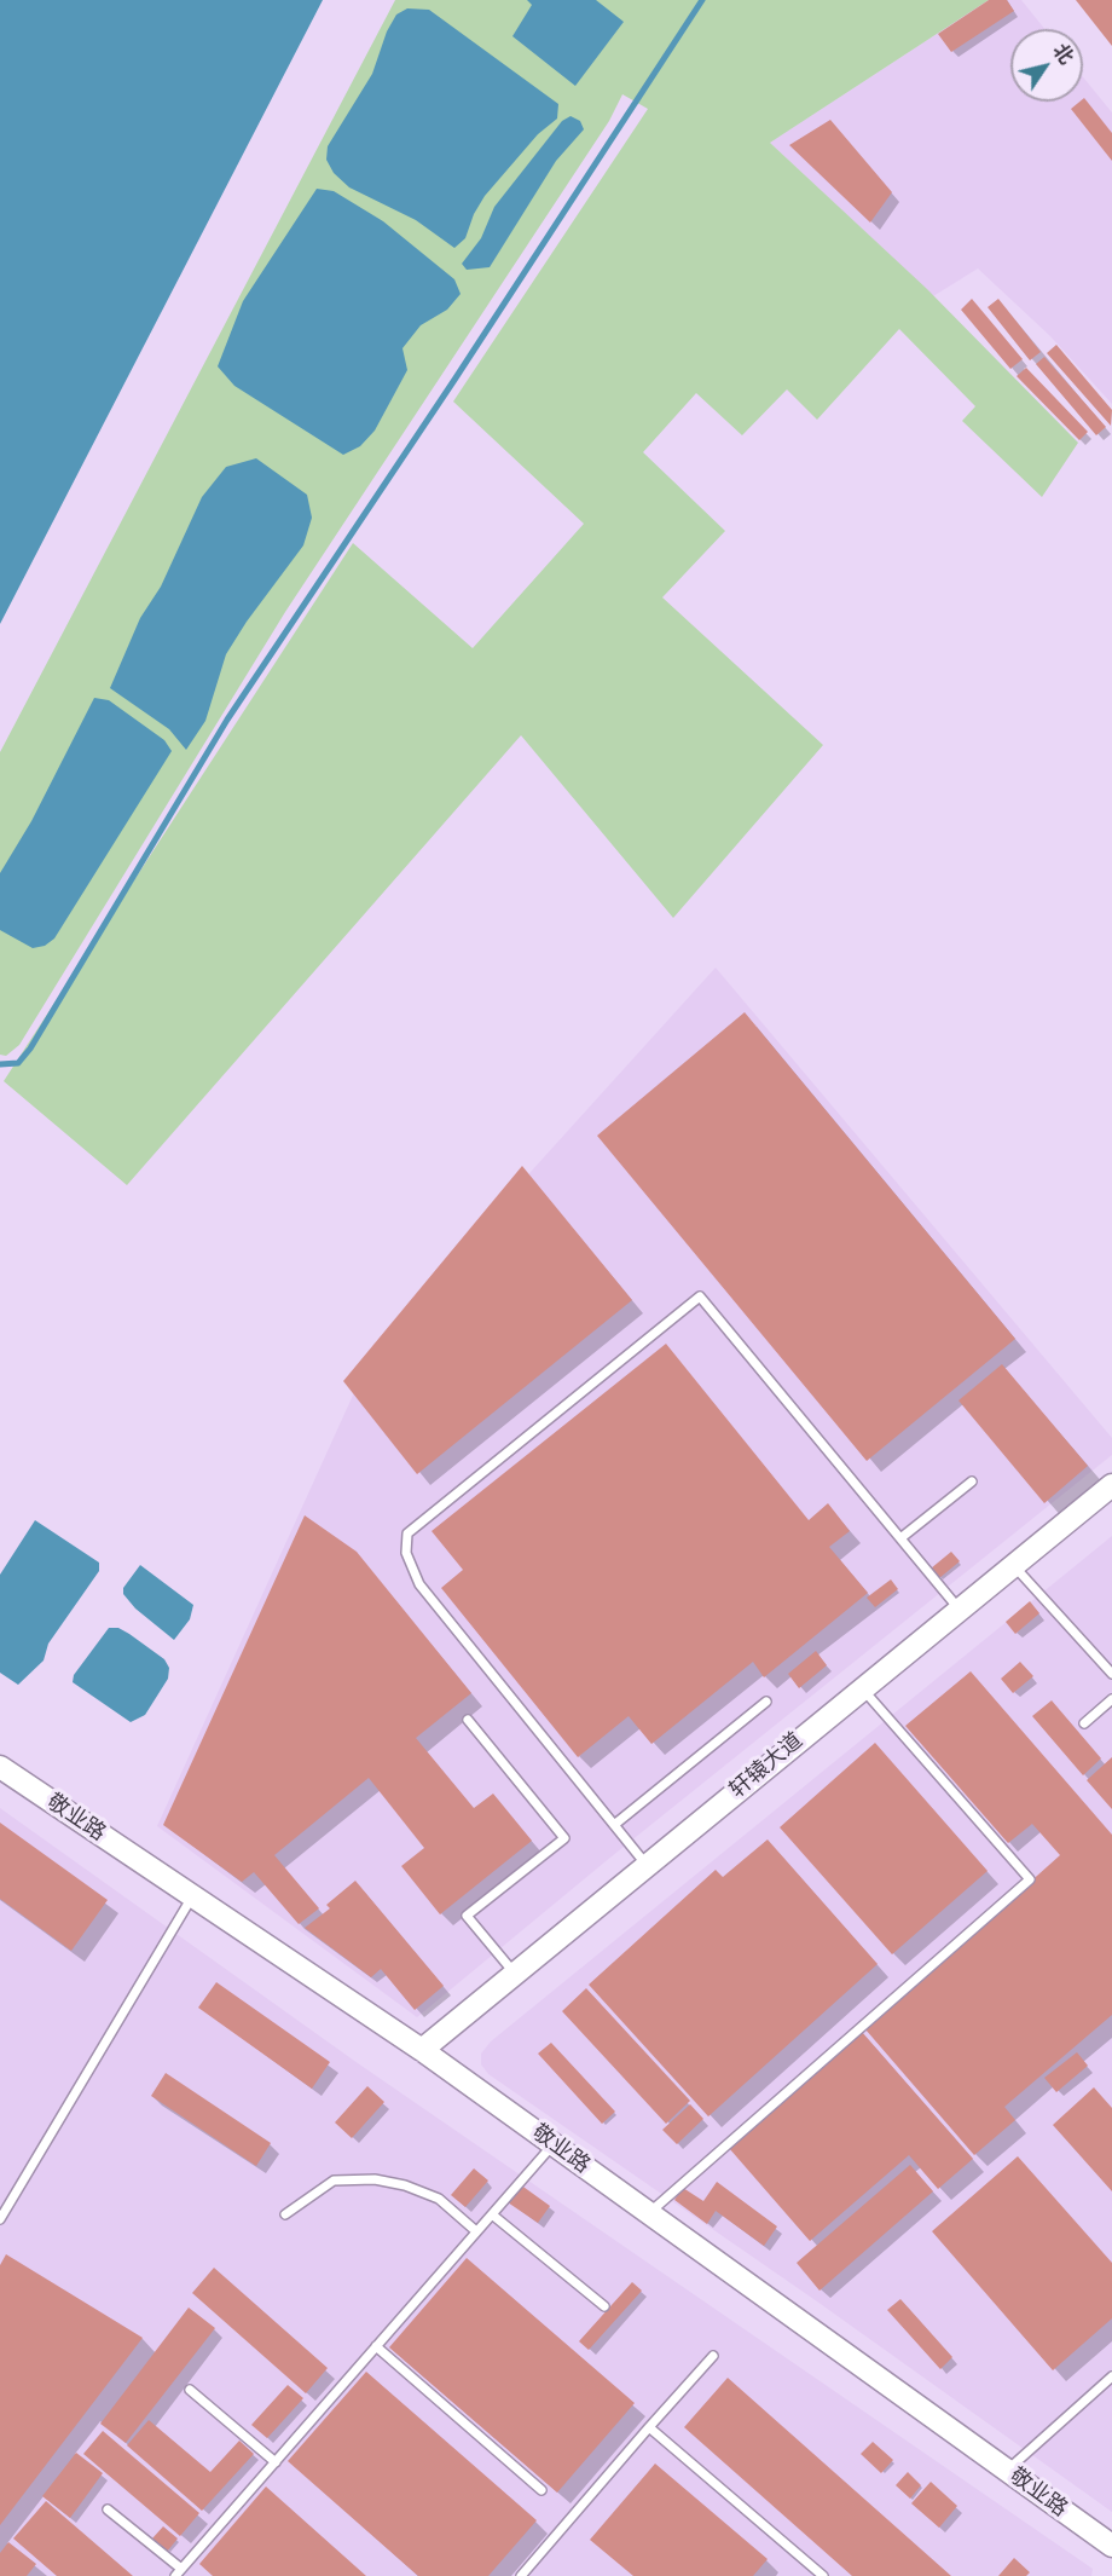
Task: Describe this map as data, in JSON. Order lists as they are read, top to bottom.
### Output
{
  "streets": {
    "street": ["轩辕大道", "敬业路"]
  },
  "crossings": [
    ["轩辕大道", "敬业路"]
  ],
  "north": "top right"
}
